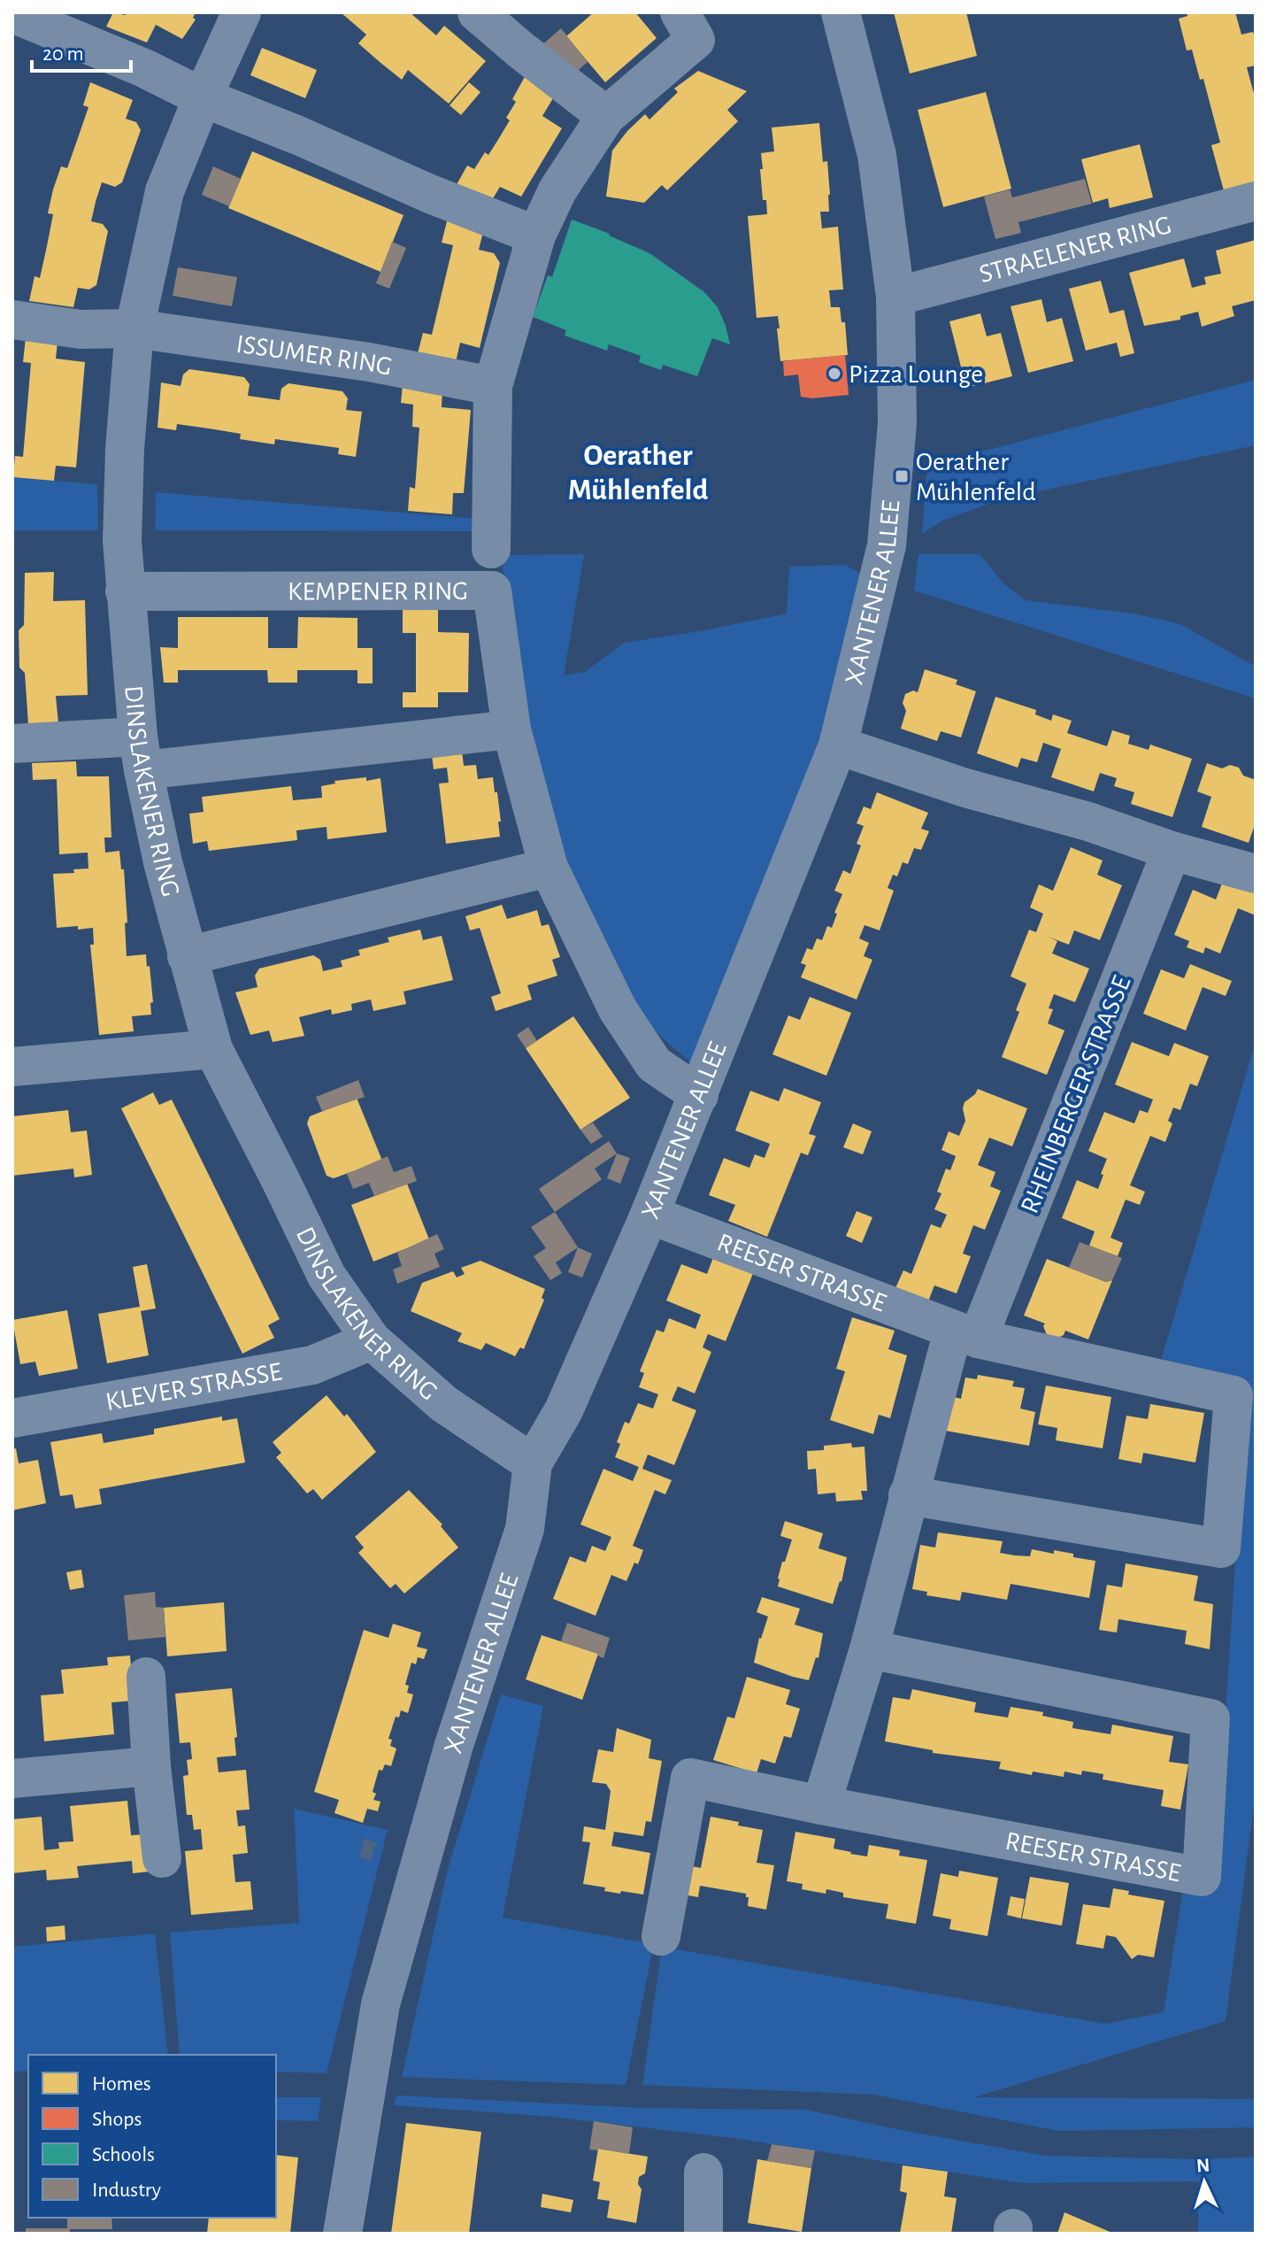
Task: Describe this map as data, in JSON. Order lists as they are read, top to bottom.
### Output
{
  "streets": {
    "street": [
      "STRAELENER RING",
      "ISSUMER RING",
      "KEMPENER RING",
      "XANTENER ALLEE",
      "DINSLAKENER RING",
      "RHEINBERGER STRASSE",
      "REESER STRASSE",
      "KLEVER STRASSE"
    ]
  },
  "crossings": [
    ["STRAELENER RING", "XANTENER ALLEE"],
    ["ISSUMER RING", "DINSLAKENER RING"],
    ["KEMPENER RING", "XANTENER ALLEE"],
    ["KEMPENER RING", "DINSLAKENER RING"],
    ["XANTENER ALLEE", "DINSLAKENER RING"],
    ["XANTENER ALLEE", "REESER STRASSE"],
    ["DINSLAKENER RING", "KLEVER STRASSE"],
    ["RHEINBERGER STRASSE", "REESER STRASSE"]
  ],
  "districts": ["Oerather Mühlenfeld"],
  "places": {
    "other": ["Pizza Lounge"],
    "transit": ["Oerather Mühlenfeld"]
  },
  "legend": [
    "Homes",
    "Shops",
    "Schools",
    "Industry"
  ],
  "scale_bar": "20 m",
  "north": "top"
}
